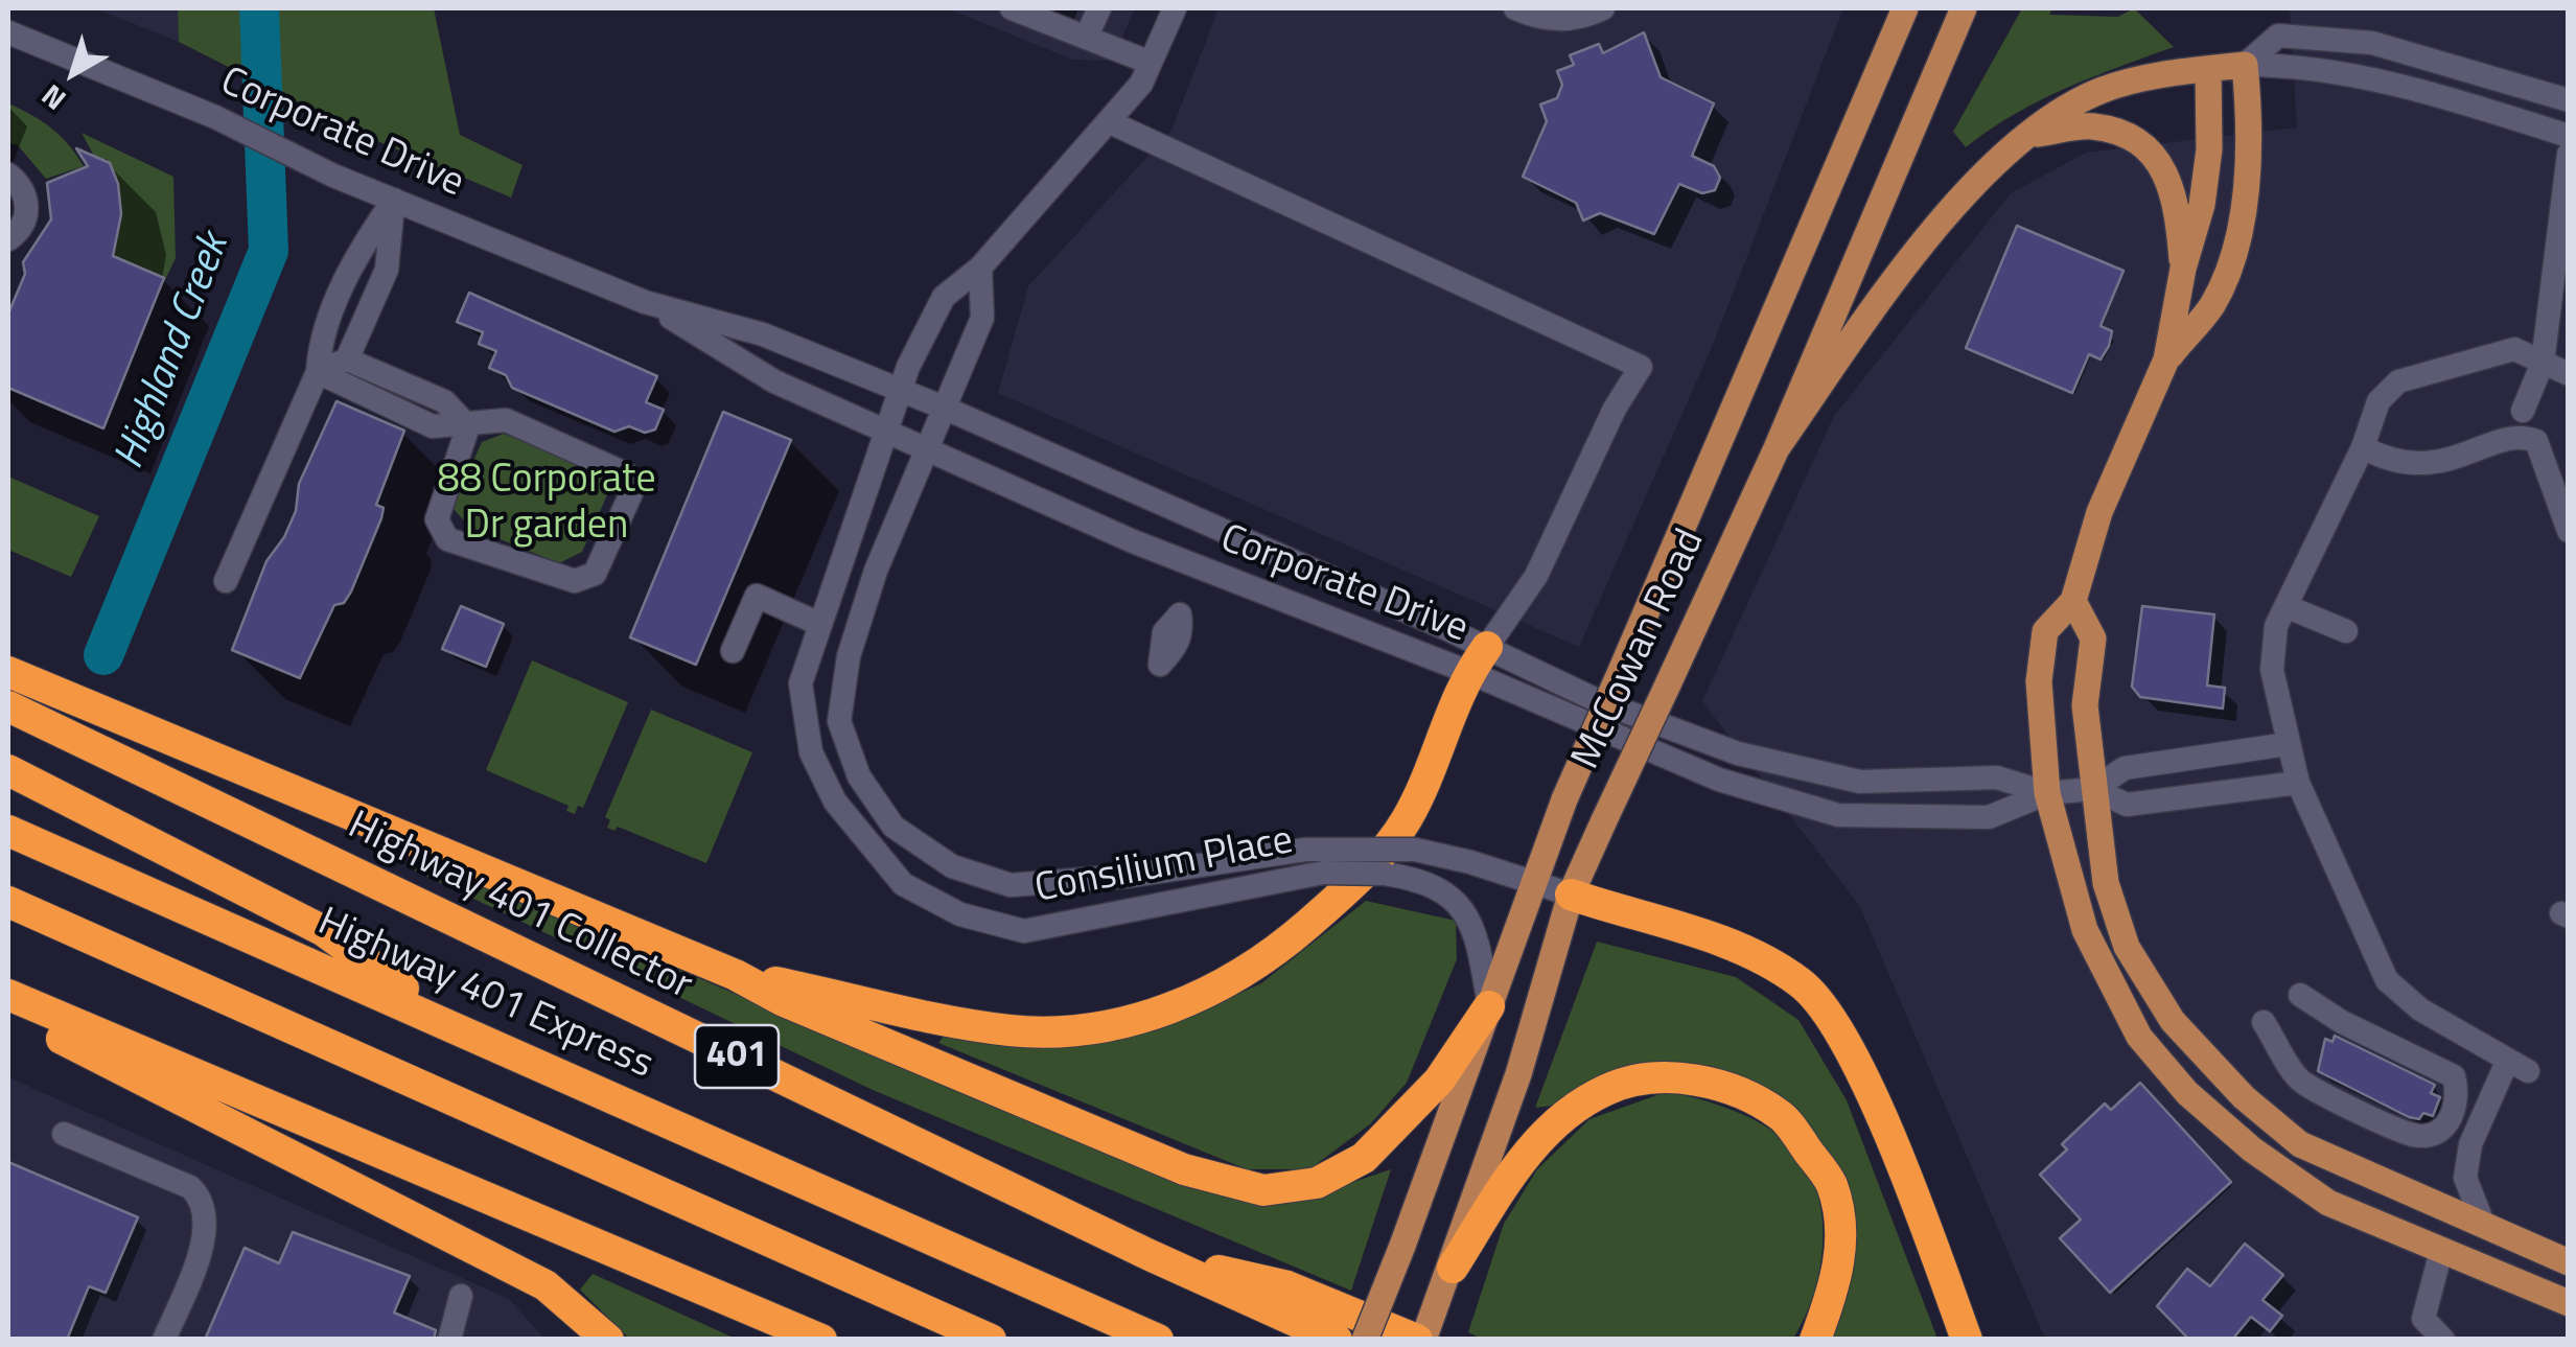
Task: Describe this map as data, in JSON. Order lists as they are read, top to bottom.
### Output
{
  "streets": {
    "highway": ["Highway 401 Collector", "Highway 401 Express", "401"],
    "main road": ["McCowan Road"],
    "street": ["Corporate Drive", "Consilium Place"]
  },
  "crossings": [
    ["Corporate Drive", "Consilium Place"],
    ["McCowan Road", "Consilium Place"]
  ],
  "water": ["Highland Creek"],
  "parks": ["88 Corporate Dr garden"],
  "north": "bottom left"
}
